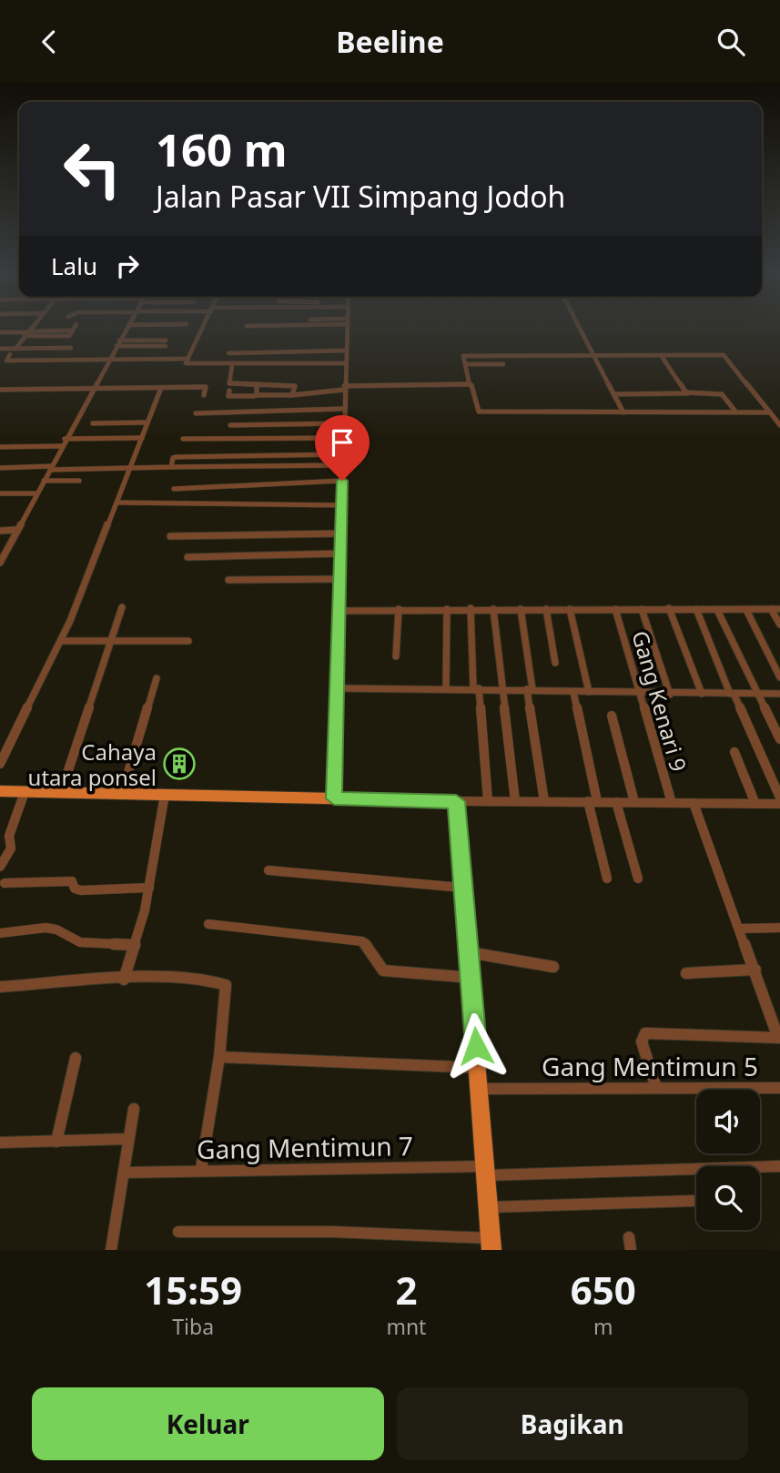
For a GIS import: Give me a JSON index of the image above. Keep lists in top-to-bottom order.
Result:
{
  "streets": {
    "street": ["Gang Kenari 9", "Gang Mentimun 5", "Gang Mentimun 7"]
  },
  "places": {
    "building": ["Cahaya utara ponsel"]
  },
  "page": {
    "header": "Beeline",
    "turn": ["160 m", "Jalan Pasar VII Simpang Jodoh"],
    "then": "Lalu",
    "eta": [
      "15:59",
      "Tiba",
      "2",
      "mnt",
      "650",
      "m"
    ],
    "buttons": ["Keluar", "Bagikan"]
  }
}
